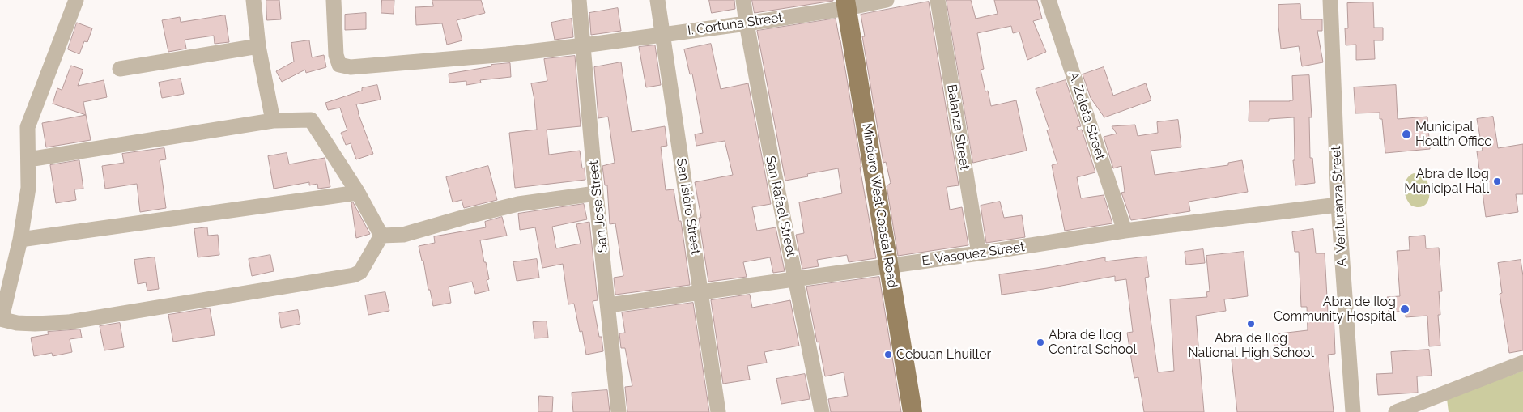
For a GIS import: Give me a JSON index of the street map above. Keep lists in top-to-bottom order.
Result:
{
  "streets": {
    "main road": ["Mindoro West Coastal Road"],
    "street": [
      "I. Cortuna Street",
      "A. Zoleta Street",
      "Balanza Street",
      "San Jose Street",
      "San Isidro Street",
      "San Rafael Street",
      "A. Venturanza Street",
      "E. Vasquez Street"
    ]
  },
  "crossings": [
    ["I. Cortuna Street", "Mindoro West Coastal Road"],
    ["I. Cortuna Street", "San Jose Street"],
    ["I. Cortuna Street", "San Isidro Street"],
    ["I. Cortuna Street", "San Rafael Street"],
    ["A. Zoleta Street", "E. Vasquez Street"],
    ["Balanza Street", "E. Vasquez Street"],
    ["Mindoro West Coastal Road", "E. Vasquez Street"],
    ["San Jose Street", "E. Vasquez Street"],
    ["San Isidro Street", "E. Vasquez Street"],
    ["San Rafael Street", "E. Vasquez Street"],
    ["A. Venturanza Street", "E. Vasquez Street"]
  ],
  "places": [
    "Municipal Health Office",
    "Abra de Ilog Municipal Hall",
    "Abra de Ilog Community Hospital",
    "Abra de Ilog National High School",
    "Abra de Ilog Central School",
    "Cebuan Lhuiller"
  ]
}
